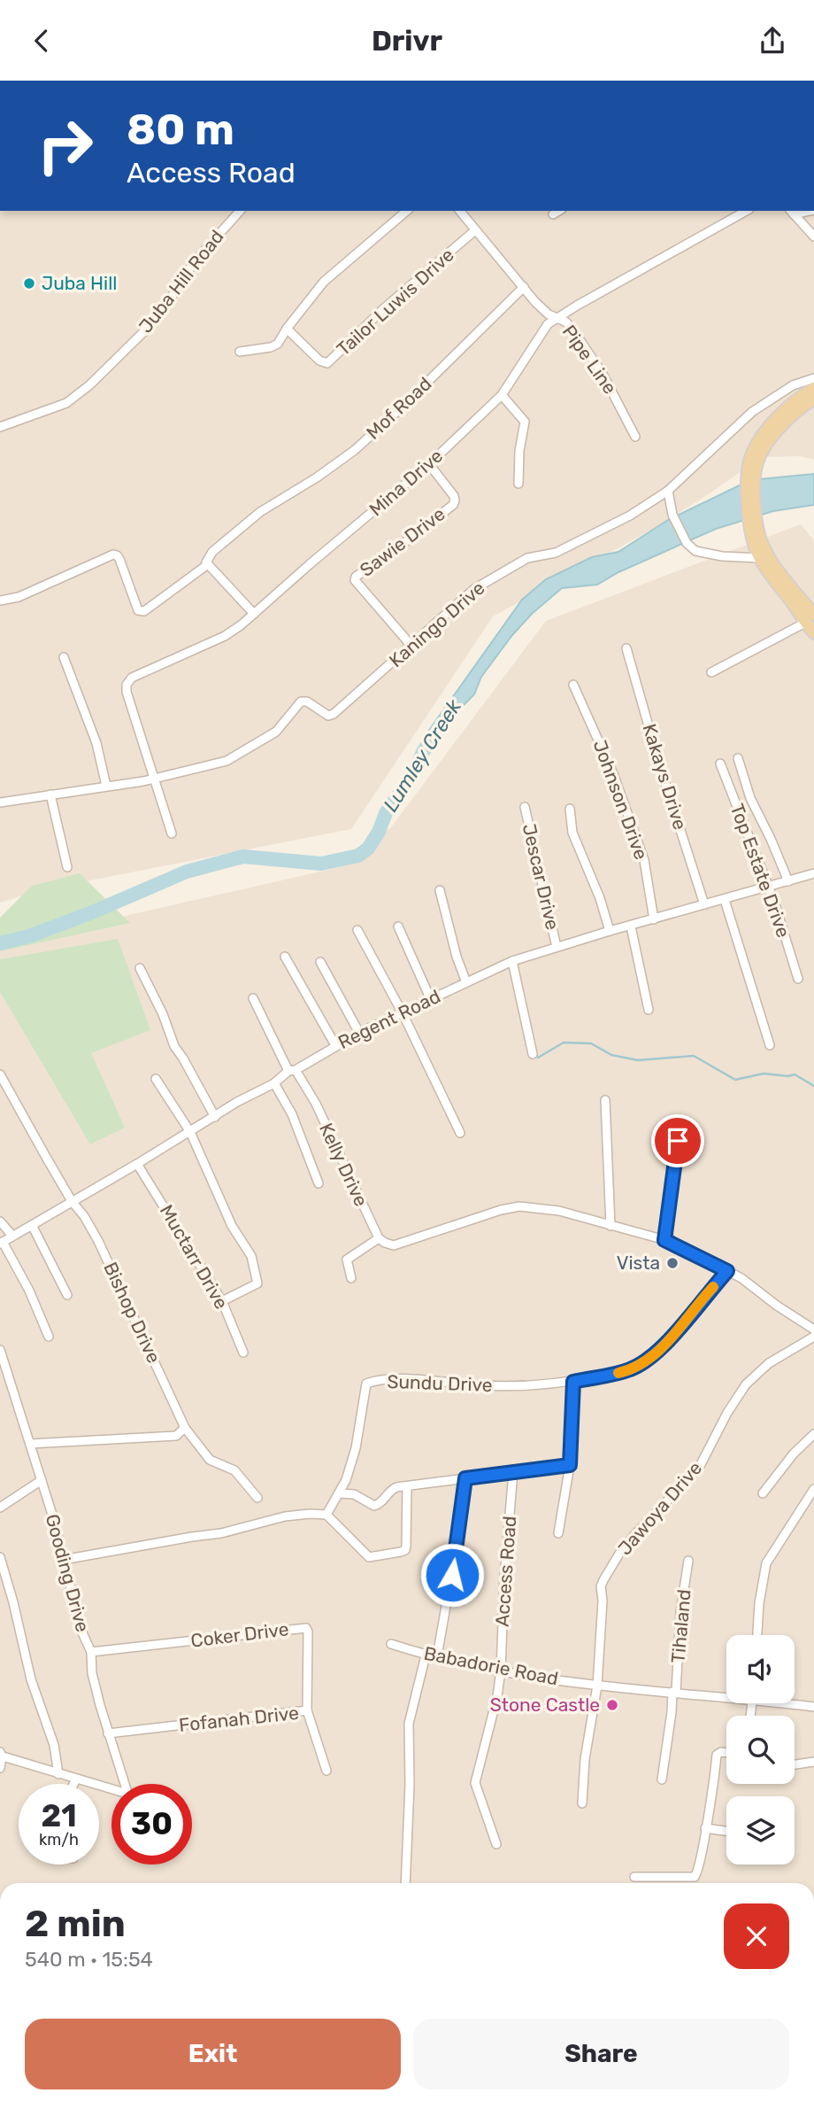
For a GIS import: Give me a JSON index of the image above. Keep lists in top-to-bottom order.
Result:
{
  "streets": {
    "street": [
      "Juba Hill Road",
      "Tailor Luwis Drive",
      "Pipe Line",
      "Mof Road",
      "Mina Drive",
      "Sawie Drive",
      "Kaningo Drive",
      "Kakays Drive",
      "Johnson Drive",
      "Top Estate Drive",
      "Jescar Drive",
      "Regent Road",
      "Kelly Drive",
      "Muctarr Drive",
      "Bishop Drive",
      "Sundu Drive",
      "Jawoya Drive",
      "Access Road",
      "Gooding Drive",
      "Tihaland",
      "Coker Drive",
      "Babadorie Road",
      "Fofanah Drive"
    ]
  },
  "crossings": [
    ["Tailor Luwis Drive", "Pipe Line"],
    ["Pipe Line", "Mof Road"],
    ["Pipe Line", "Mina Drive"],
    ["Mina Drive", "Sawie Drive"],
    ["Mina Drive", "Kaningo Drive"],
    ["Sawie Drive", "Kaningo Drive"],
    ["Kakays Drive", "Regent Road"],
    ["Johnson Drive", "Regent Road"],
    ["Top Estate Drive", "Regent Road"],
    ["Jescar Drive", "Regent Road"],
    ["Regent Road", "Kelly Drive"],
    ["Regent Road", "Muctarr Drive"],
    ["Regent Road", "Bishop Drive"],
    ["Jawoya Drive", "Babadorie Road"],
    ["Access Road", "Babadorie Road"],
    ["Gooding Drive", "Coker Drive"],
    ["Gooding Drive", "Fofanah Drive"],
    ["Tihaland", "Babadorie Road"],
    ["Coker Drive", "Fofanah Drive"]
  ],
  "water": ["Lumley Creek"],
  "places": ["Juba Hill", "Vista", "Stone Castle"],
  "page": {
    "header": "Drivr",
    "turn": ["80 m", "Access Road"],
    "speed": "21 km/h",
    "limit": "30",
    "heading": ["2 min", "540 m · 15:54"],
    "buttons": ["Exit", "Share"]
  }
}
